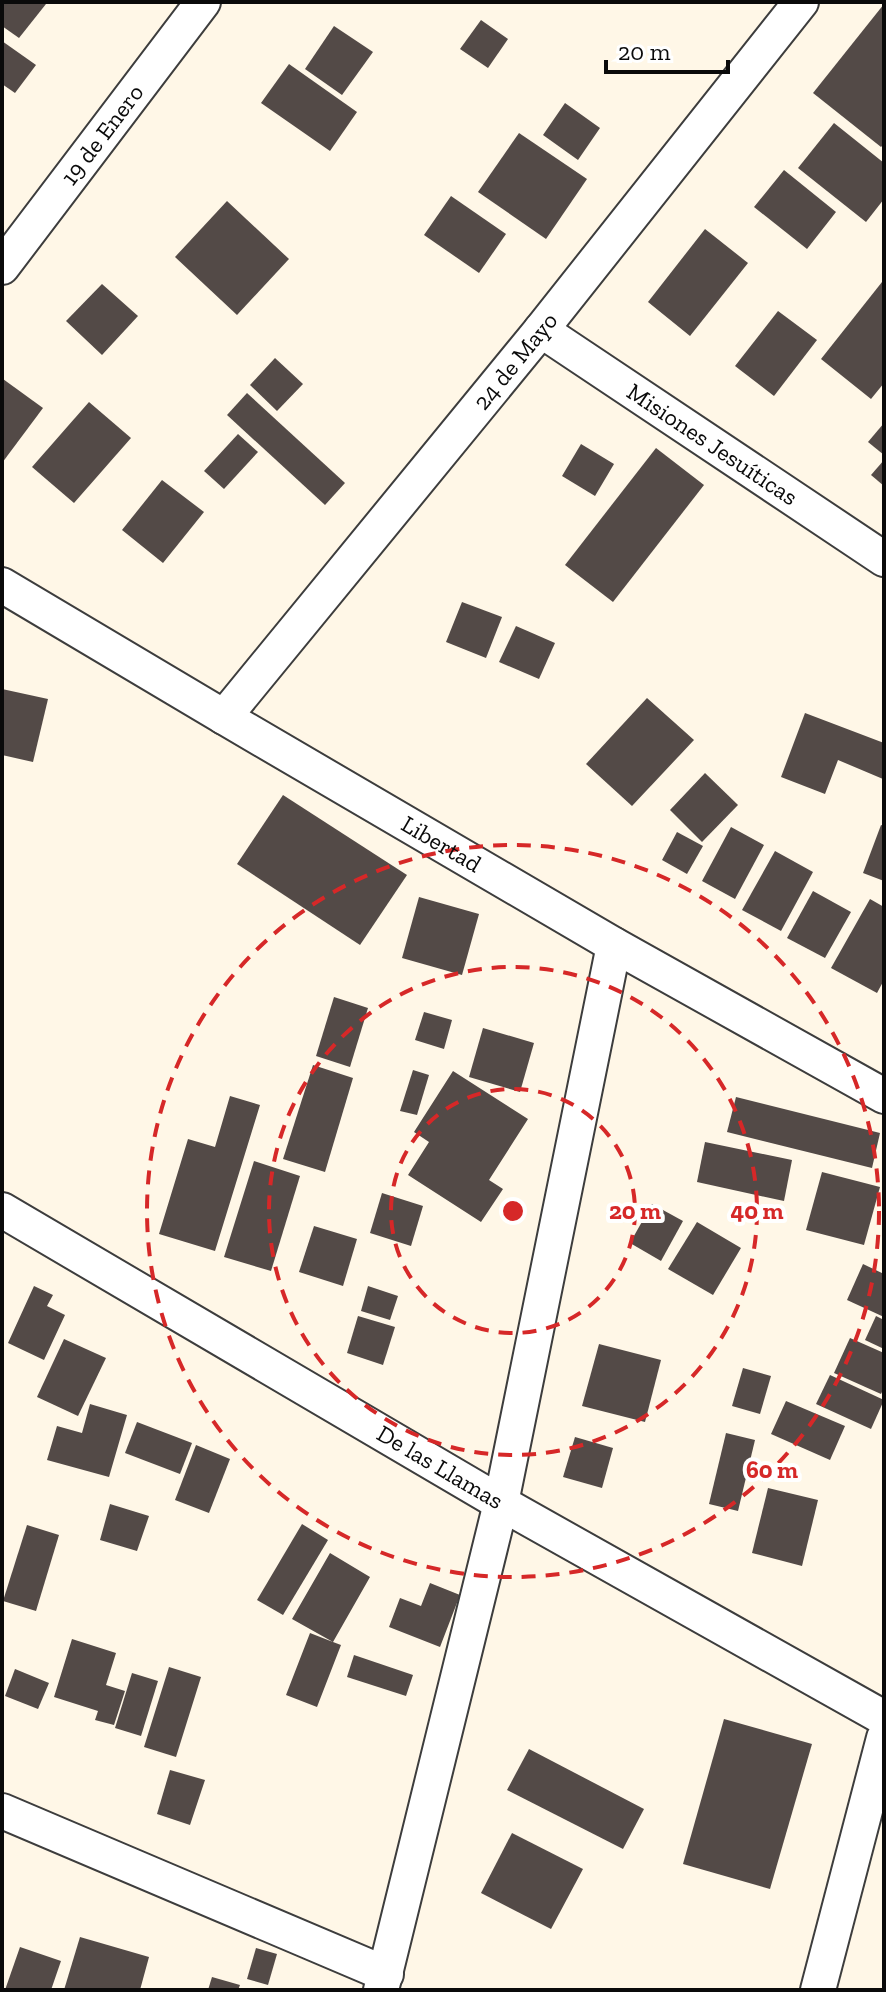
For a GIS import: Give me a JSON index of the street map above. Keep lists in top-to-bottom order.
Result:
{
  "streets": {
    "street": [
      "19 de Enero",
      "24 de Mayo",
      "Misiones Jesuíticas",
      "Libertad",
      "De las Llamas"
    ]
  },
  "crossings": [
    ["24 de Mayo", "Misiones Jesuíticas"],
    ["24 de Mayo", "Libertad"]
  ],
  "scale_bar": "20 m",
  "rings": ["20 m", "40 m", "60 m"]
}
